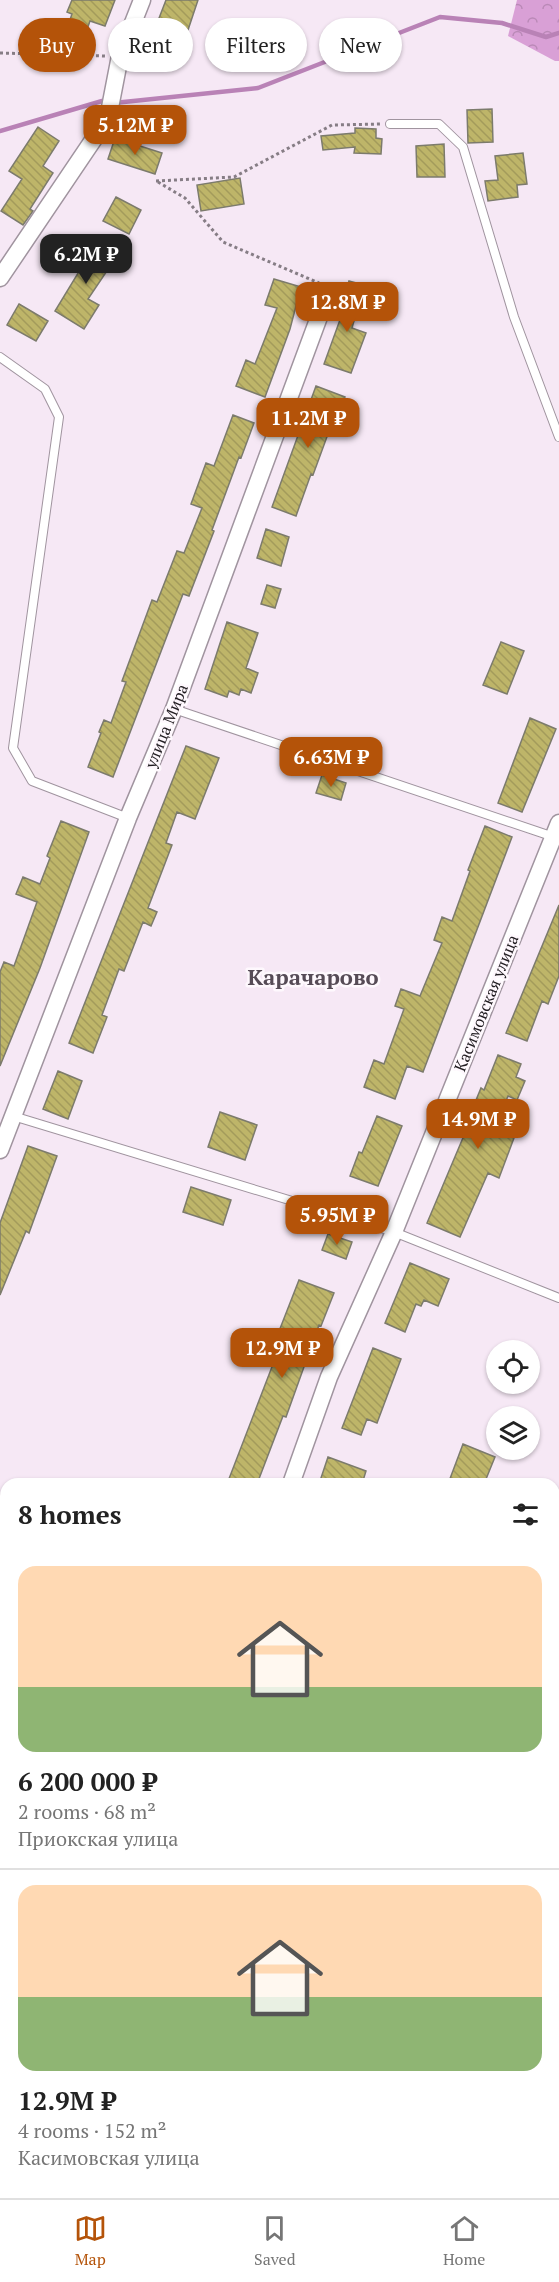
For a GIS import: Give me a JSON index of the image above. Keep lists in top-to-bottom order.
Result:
{
  "streets": {
    "street": ["улица Мира", "Касимовская улица"]
  },
  "districts": ["Карачарово"],
  "page": {
    "chip": [
      "Buy",
      "Rent",
      "Filters",
      "New"
    ],
    "price": [
      "5.12M ₽",
      "6.2M ₽",
      "12.8M ₽",
      "11.2M ₽",
      "6.63M ₽",
      "14.9M ₽",
      "5.95M ₽",
      "12.9M ₽"
    ],
    "heading": "8 homes",
    "list": [
      {
        "name": "6 200 000 ₽",
        "note": "2 rooms · 68 m² · Приокская улица"
      },
      {
        "name": "12.9M ₽",
        "note": "4 rooms · 152 m² · Касимовская улица"
      }
    ],
    "tabs": ["Map", "Saved", "Home"]
  }
}
